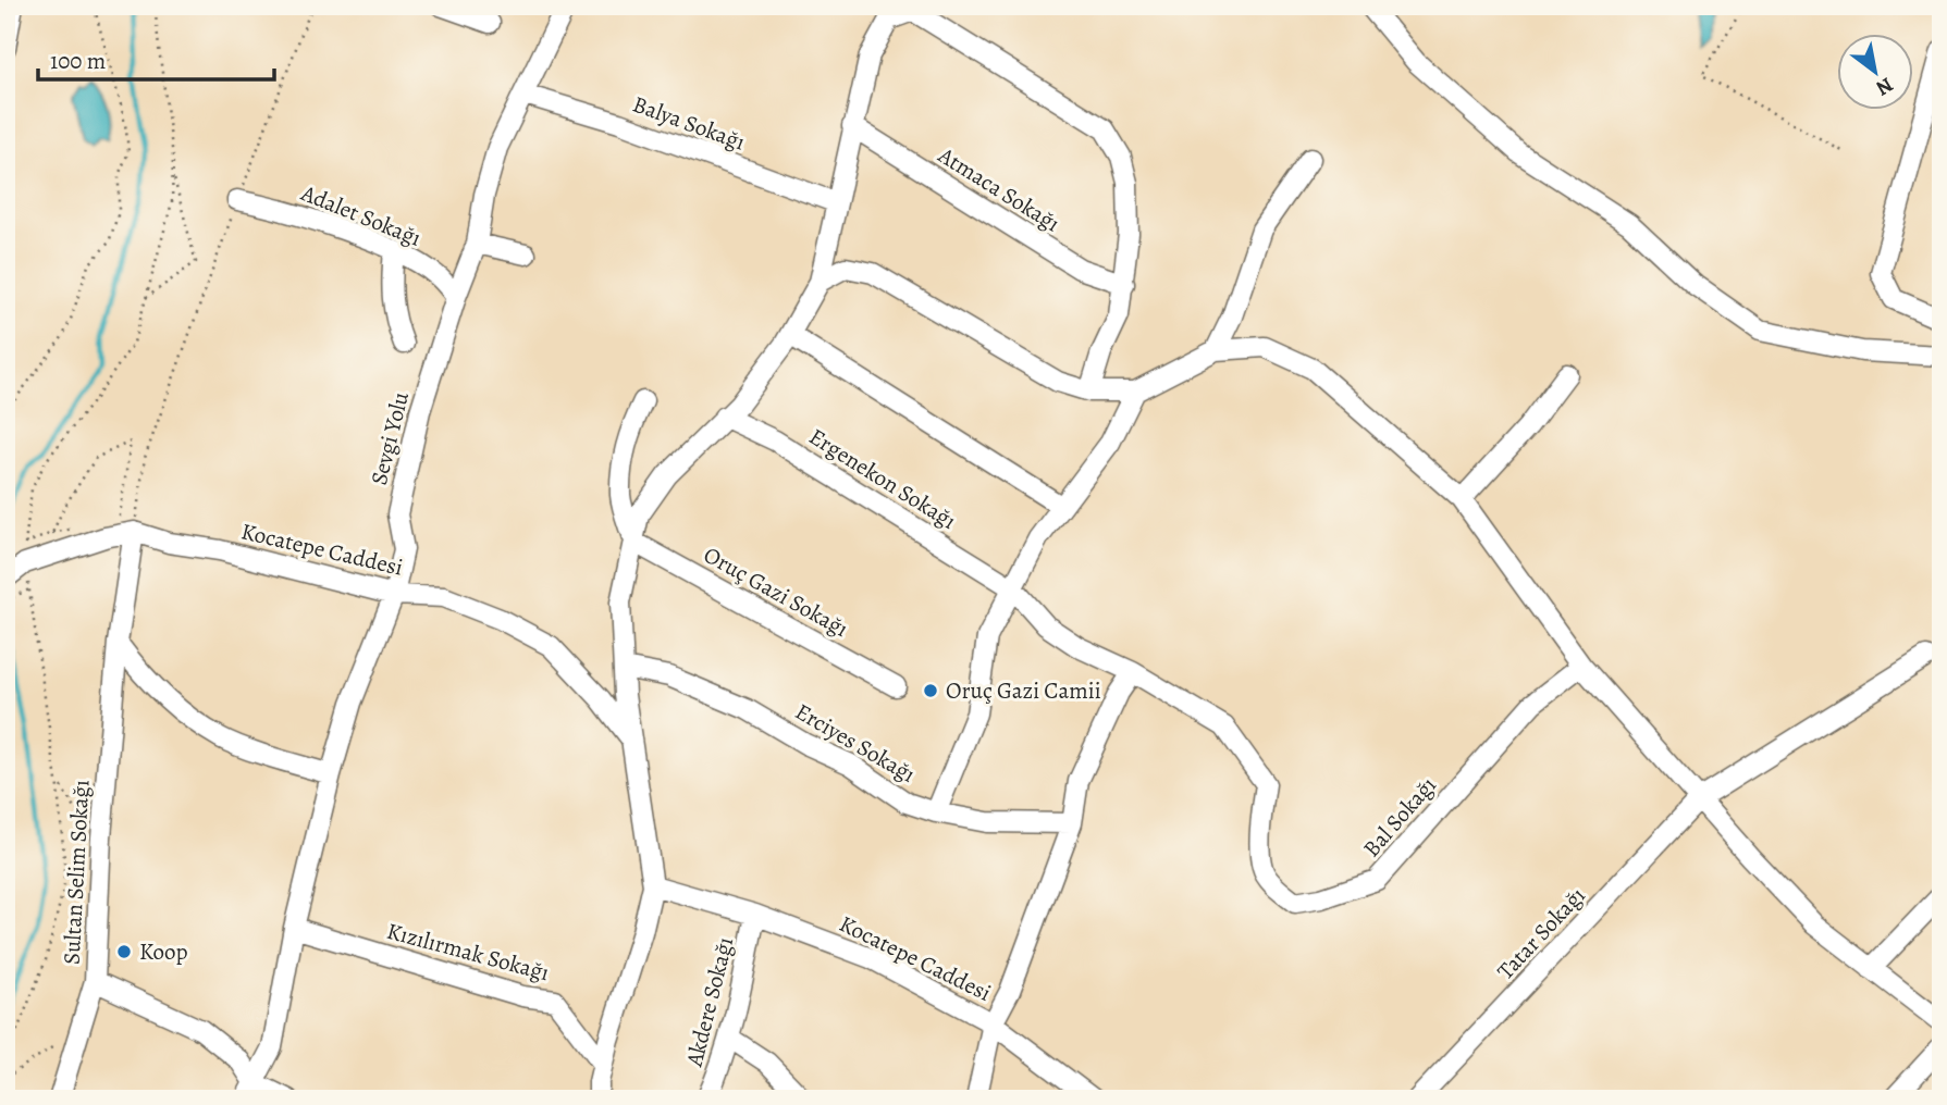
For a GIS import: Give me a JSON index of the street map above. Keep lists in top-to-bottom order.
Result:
{
  "streets": {
    "street": [
      "Balya Sokağı",
      "Atmaca Sokağı",
      "Adalet Sokağı",
      "Sevgi Yolu",
      "Ergenekon Sokağı",
      "Kocatepe Caddesi",
      "Oruç Gazi Sokağı",
      "Erciyes Sokağı",
      "Bal Sokağı",
      "Sultan Selim Sokağı",
      "Tatar Sokağı",
      "Kızılırmak Sokağı",
      "Akdere Sokağı"
    ]
  },
  "crossings": [
    ["Balya Sokağı", "Sevgi Yolu"],
    ["Adalet Sokağı", "Sevgi Yolu"],
    ["Sevgi Yolu", "Kocatepe Caddesi"],
    ["Sevgi Yolu", "Kızılırmak Sokağı"],
    ["Ergenekon Sokağı", "Bal Sokağı"],
    ["Kocatepe Caddesi", "Sultan Selim Sokağı"],
    ["Kocatepe Caddesi", "Akdere Sokağı"]
  ],
  "places": ["Oruç Gazi Camii", "Koop"],
  "scale_bar": "100 m",
  "north": "bottom right"
}
